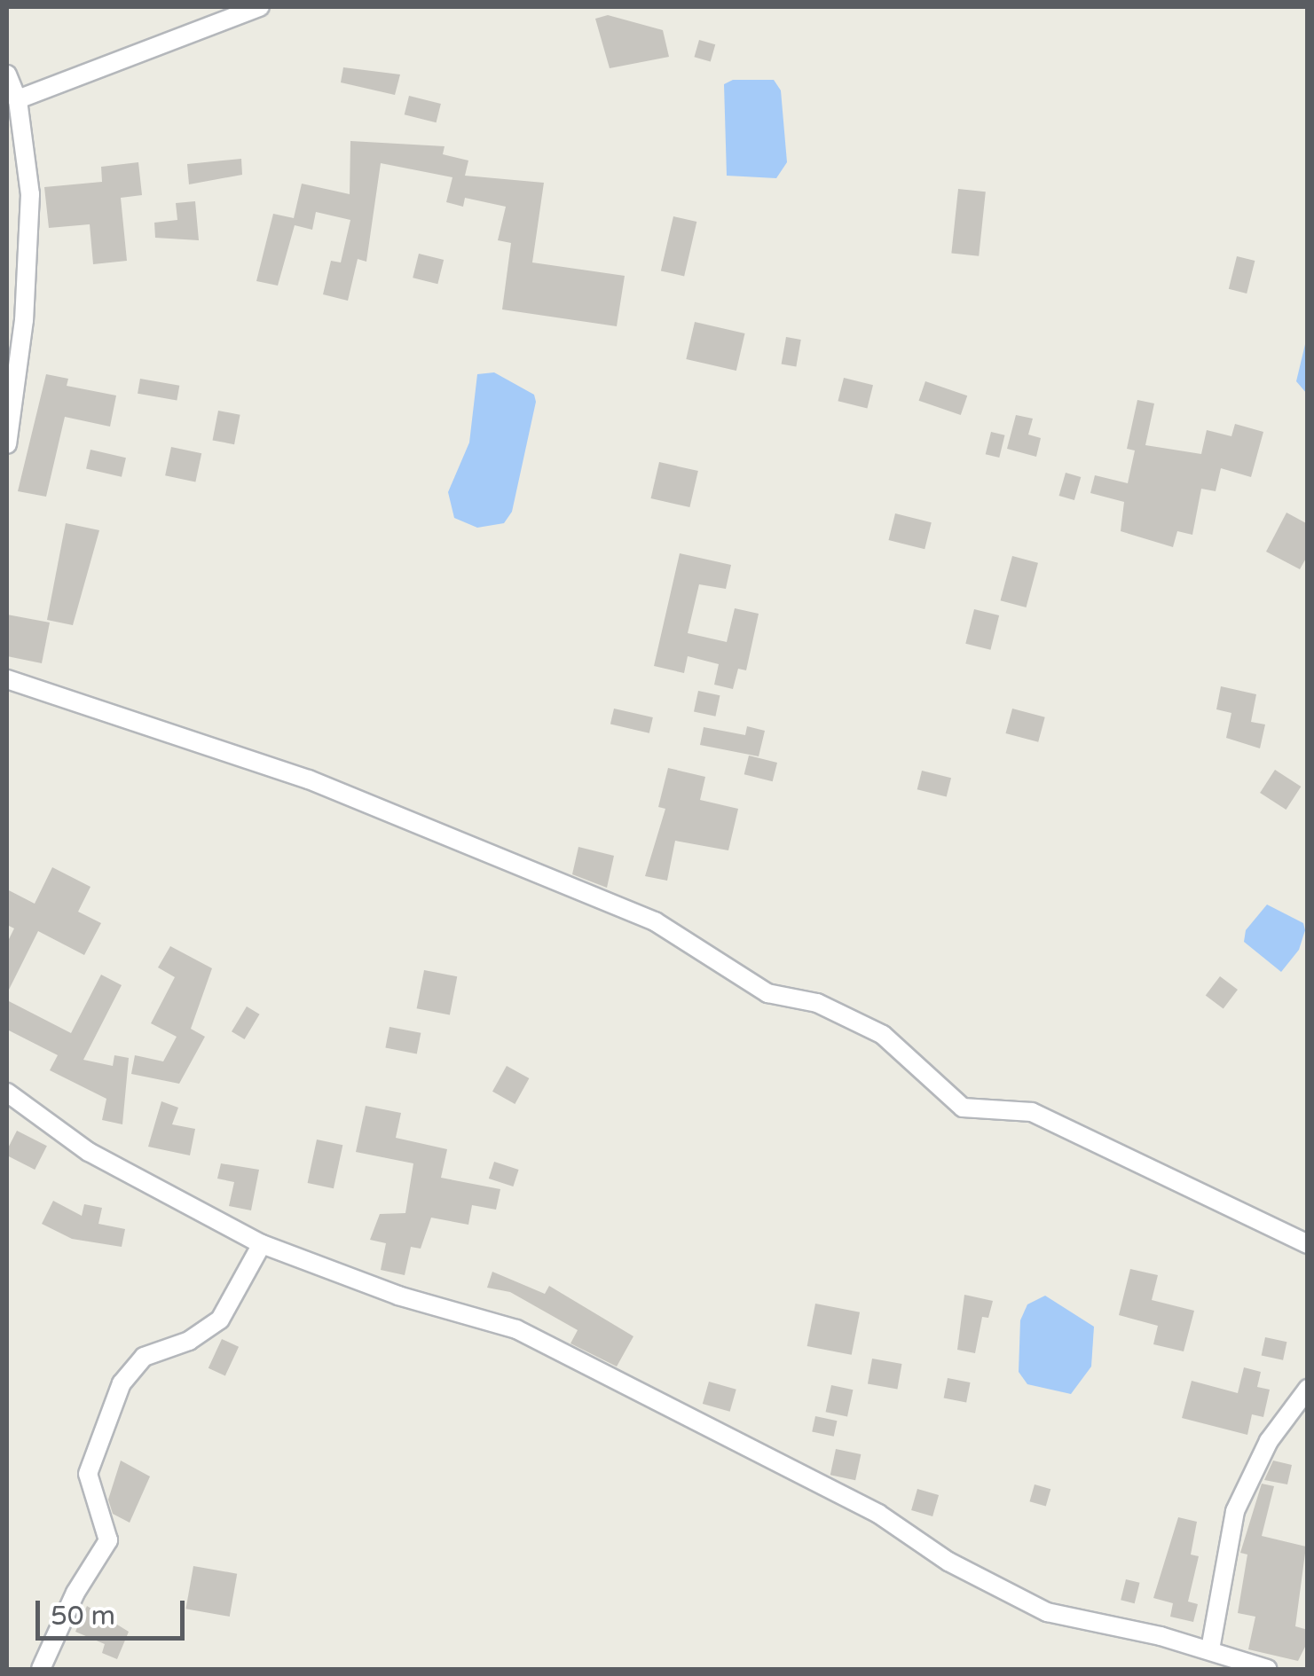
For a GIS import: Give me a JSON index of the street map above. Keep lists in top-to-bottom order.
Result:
{
  "scale_bar": "50 m"
}
